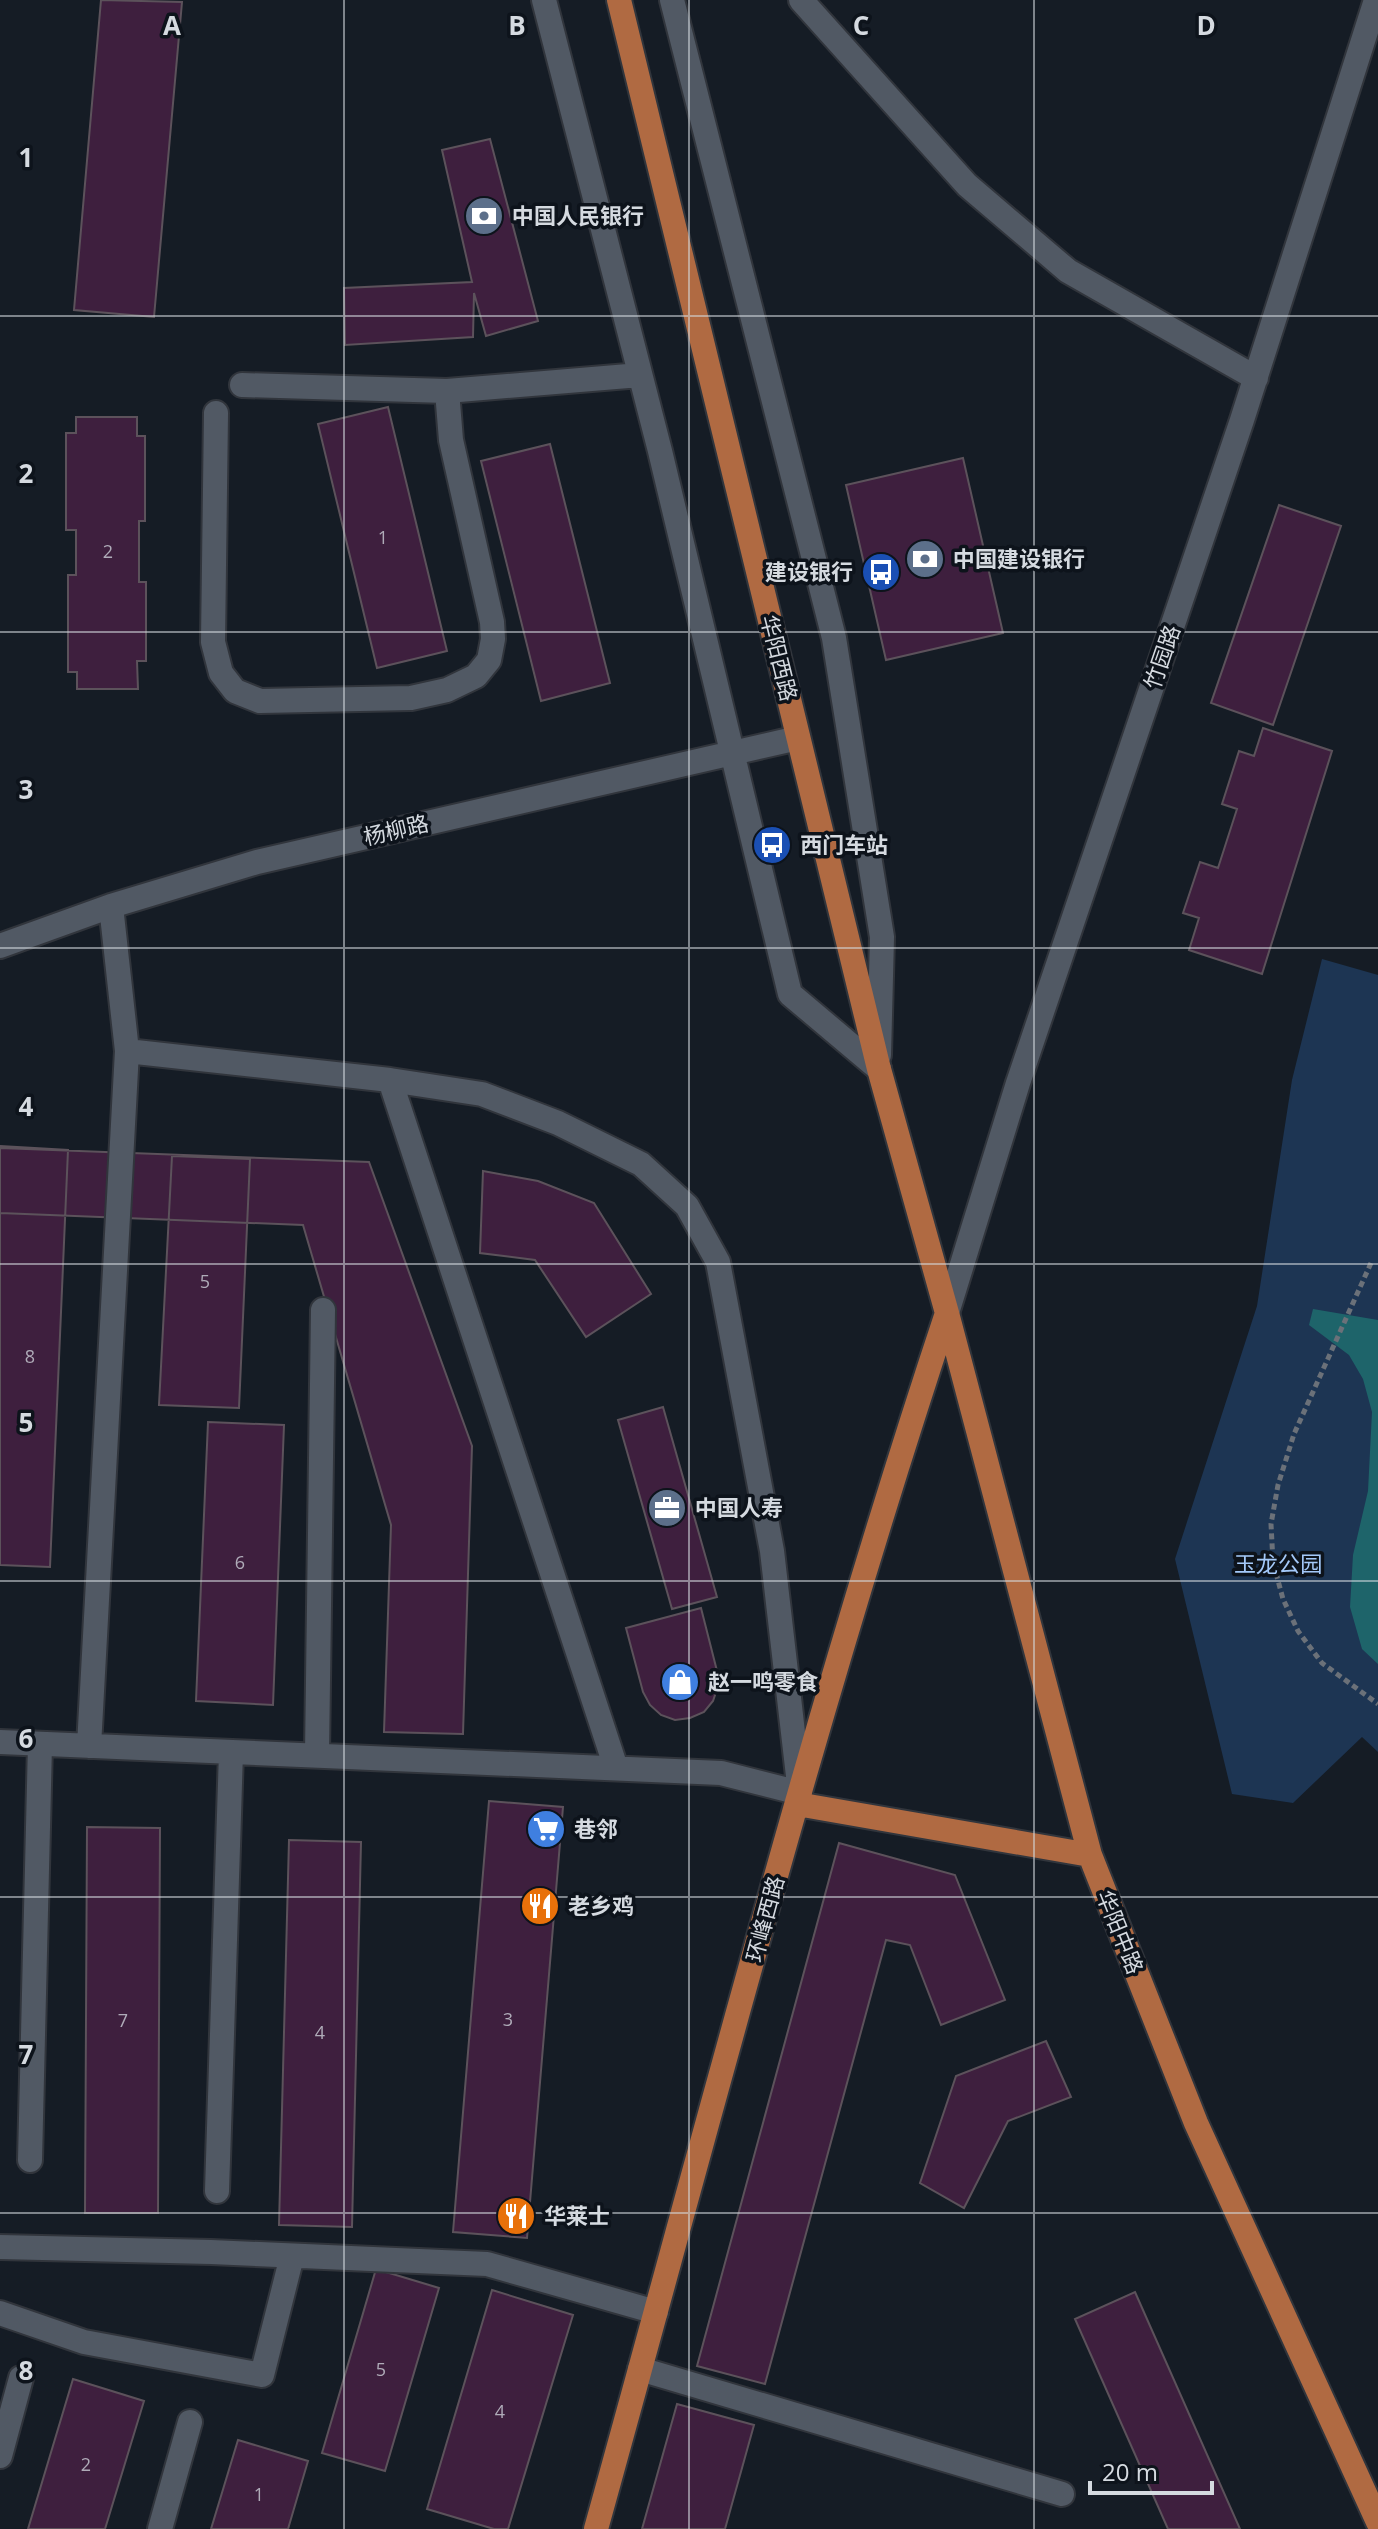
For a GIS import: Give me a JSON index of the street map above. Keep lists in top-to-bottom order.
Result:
{
  "streets": {
    "main road": ["华阳西路", "环峰西路", "华阳中路"],
    "street": ["竹园路", "杨柳路"]
  },
  "crossings": [
    ["竹园路", "华阳西路"],
    ["竹园路", "环峰西路"],
    ["竹园路", "华阳中路"],
    ["华阳西路", "杨柳路"],
    ["华阳西路", "环峰西路"],
    ["华阳西路", "华阳中路"],
    ["环峰西路", "华阳中路"]
  ],
  "parks": ["玉龙公园"],
  "places": {
    "bank": ["中国人民银行", "中国建设银行"],
    "bus stop": ["建设银行", "西门车站"],
    "office": ["中国人寿"],
    "shop": ["赵一鸣零食"],
    "supermarket": ["巷邻"],
    "restaurant": ["老乡鸡", "华莱士"]
  },
  "house_numbers": [
    "1",
    "2",
    "5",
    "8",
    "6",
    "3",
    "7",
    "4",
    "5",
    "4",
    "2",
    "1"
  ],
  "scale_bar": "20 m",
  "grid": {
    "columns": [
      "A",
      "B",
      "C",
      "D"
    ],
    "rows": [
      "1",
      "2",
      "3",
      "4",
      "5",
      "6",
      "7",
      "8"
    ]
  }
}
